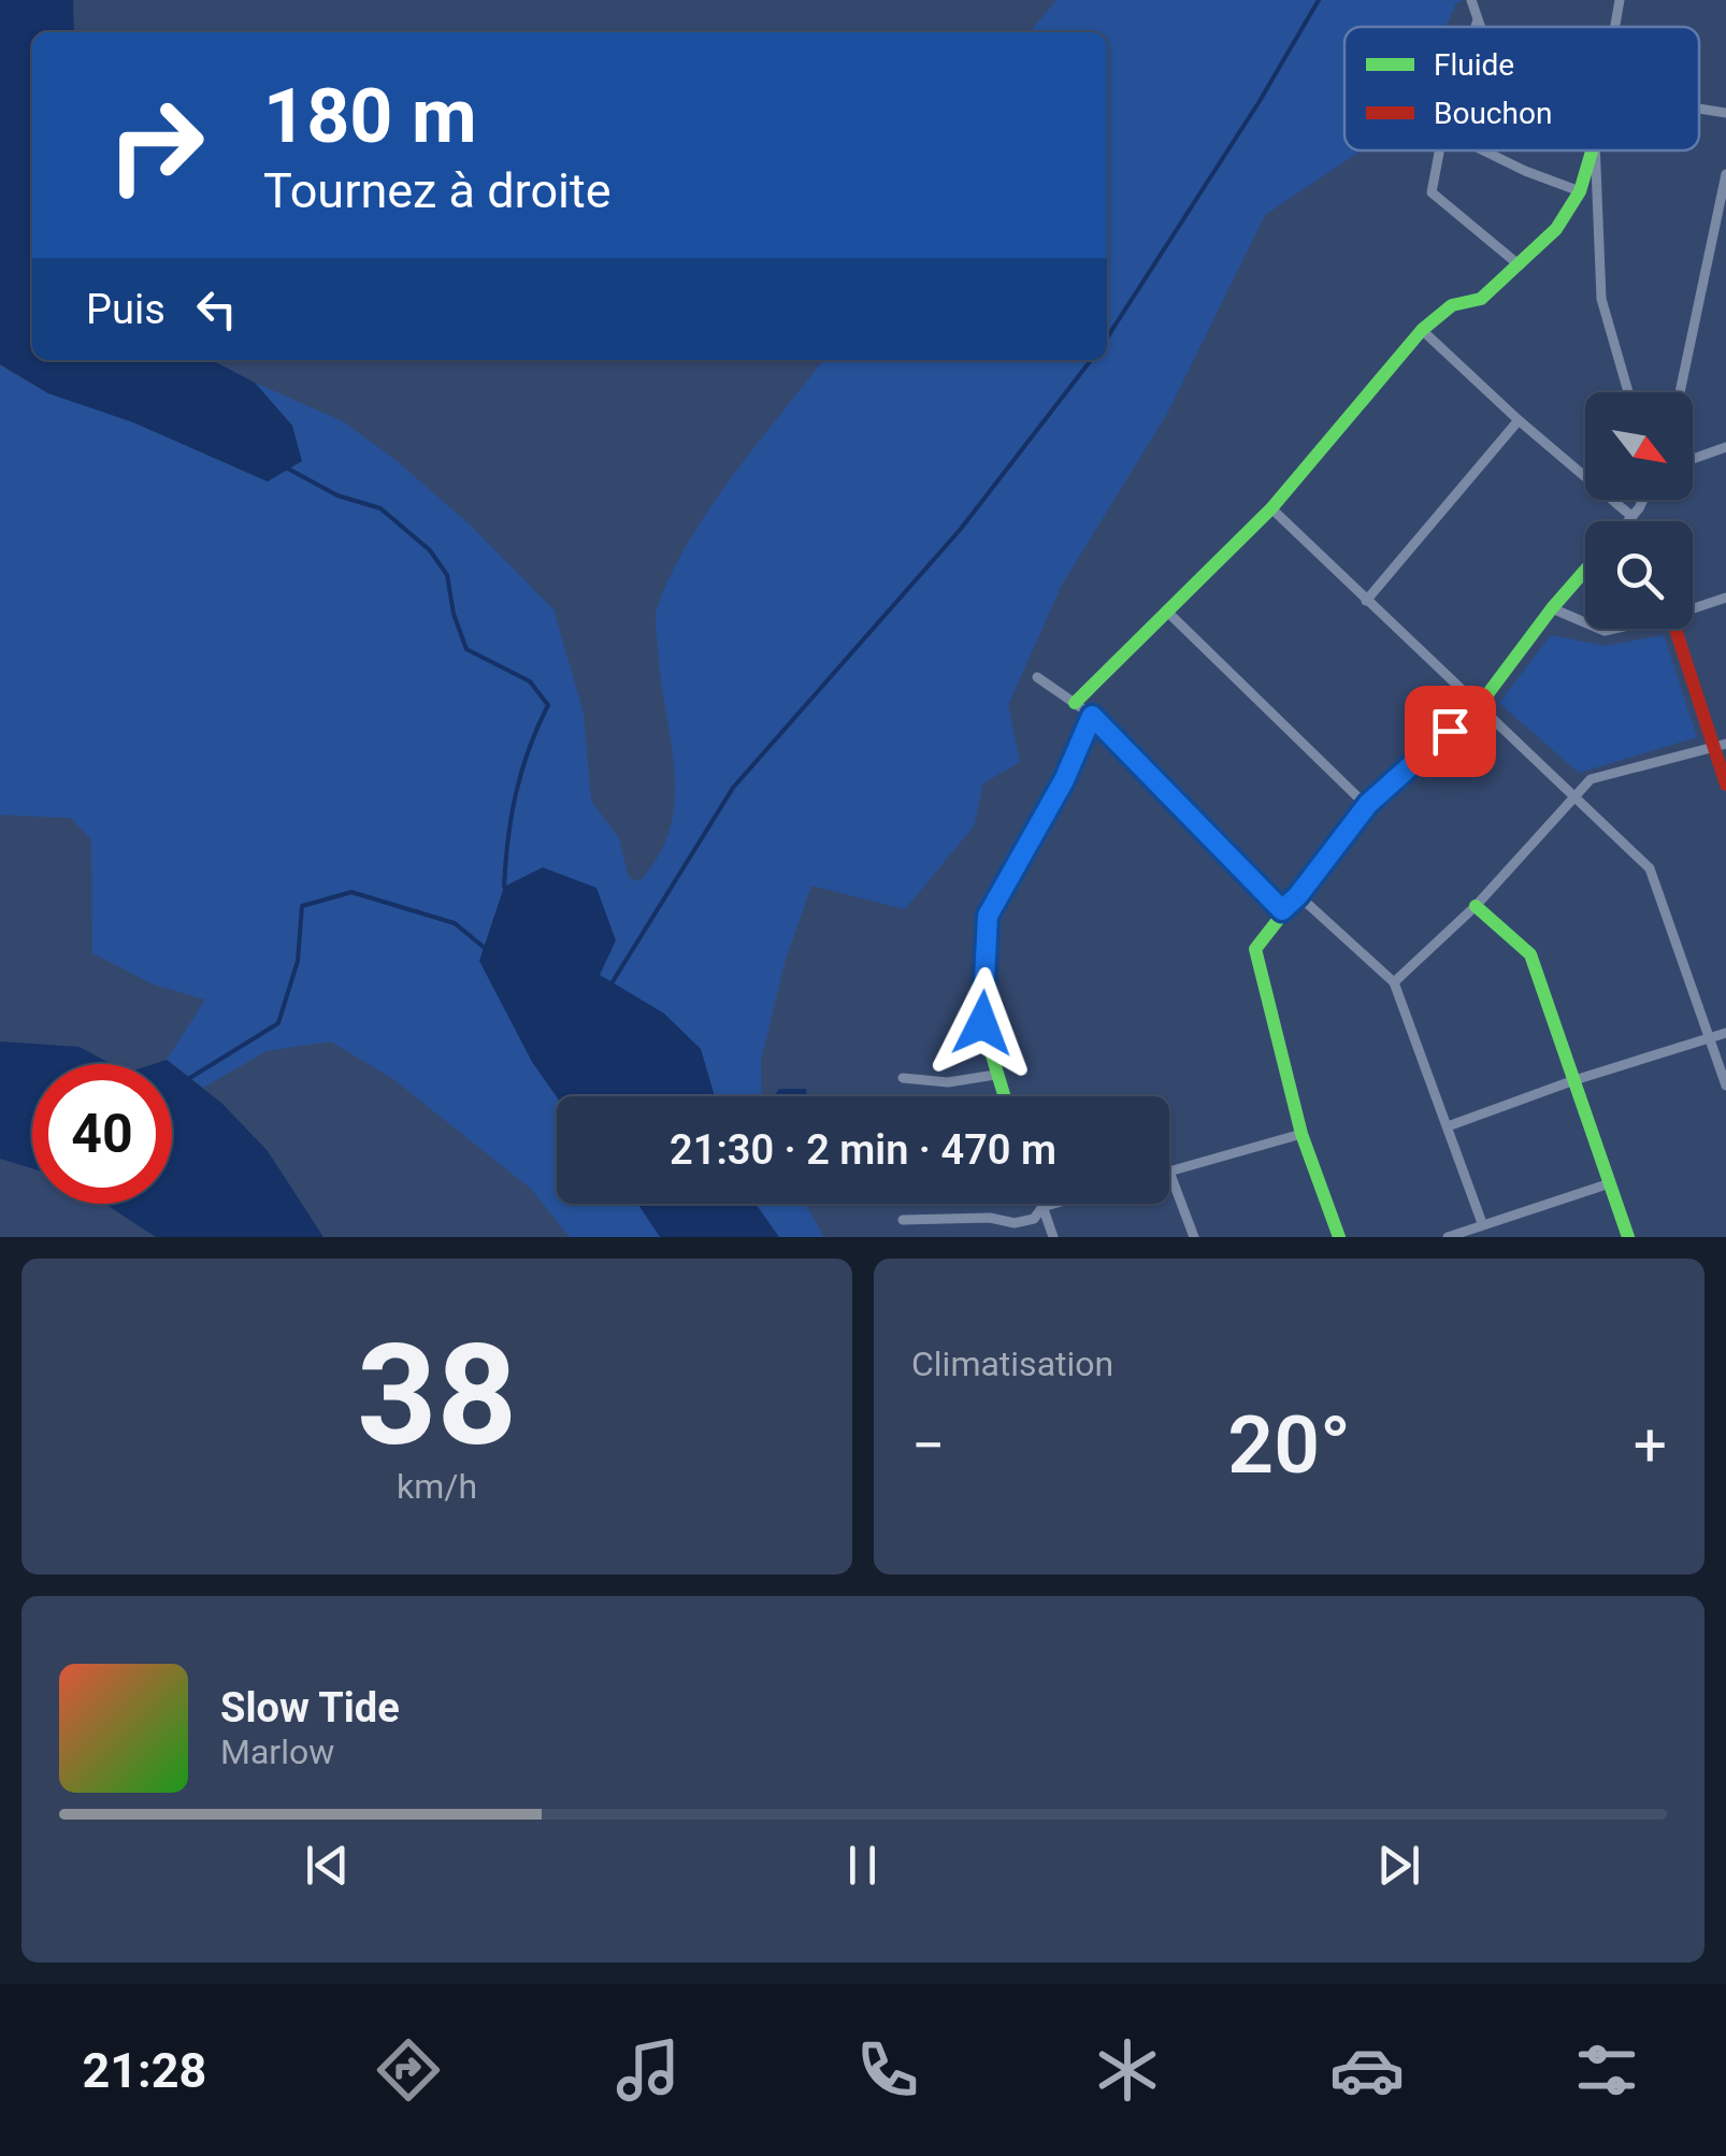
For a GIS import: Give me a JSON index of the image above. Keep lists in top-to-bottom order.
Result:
{
  "legend": ["Fluide", "Bouchon"],
  "north": "bottom right",
  "page": {
    "turn": ["180 m", "Tournez à droite"],
    "then": "Puis",
    "limit": "40",
    "trip": "21:30 · 2 min · 470 m",
    "tile": [
      ["38", "km/h"],
      "Climatisation"
    ],
    "heat": ["−", "20°", "+"],
    "song": ["Slow Tide", "Marlow"],
    "tabs": "21:28"
  }
}
